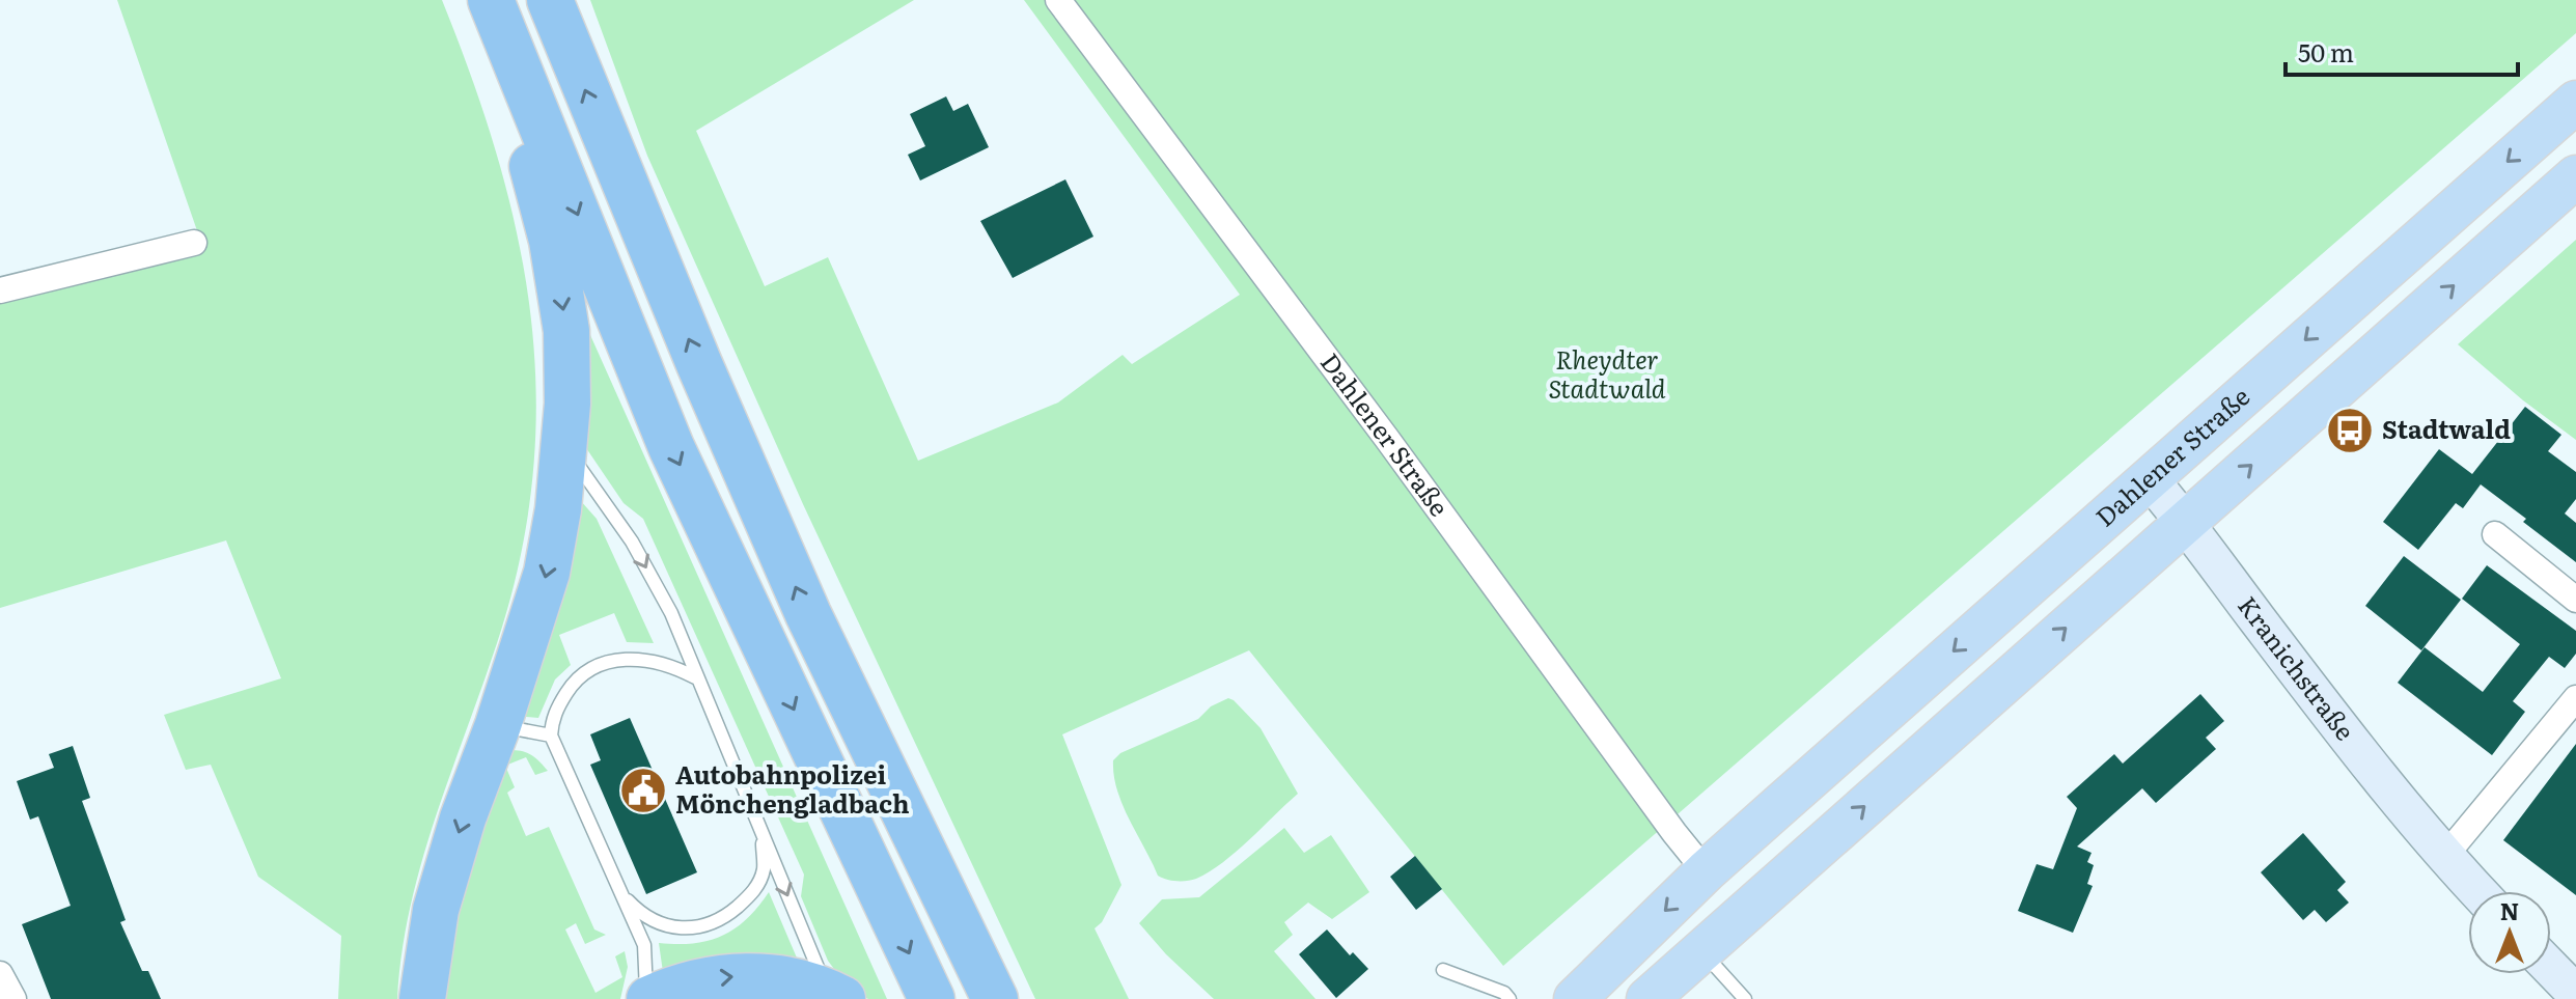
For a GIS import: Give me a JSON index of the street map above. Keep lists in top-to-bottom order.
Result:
{
  "streets": {
    "main road": ["Dahlener Straße"],
    "street": ["Kranichstraße"]
  },
  "crossings": [
    ["Dahlener Straße", "Kranichstraße"]
  ],
  "one_way": ["Dahlener Straße"],
  "parks": ["Rheydter Stadtwald"],
  "places": {
    "bus stop": ["Stadtwald"],
    "public building": ["Autobahnpolizei Mönchengladbach"]
  },
  "scale_bar": "50 m",
  "north": "top"
}
